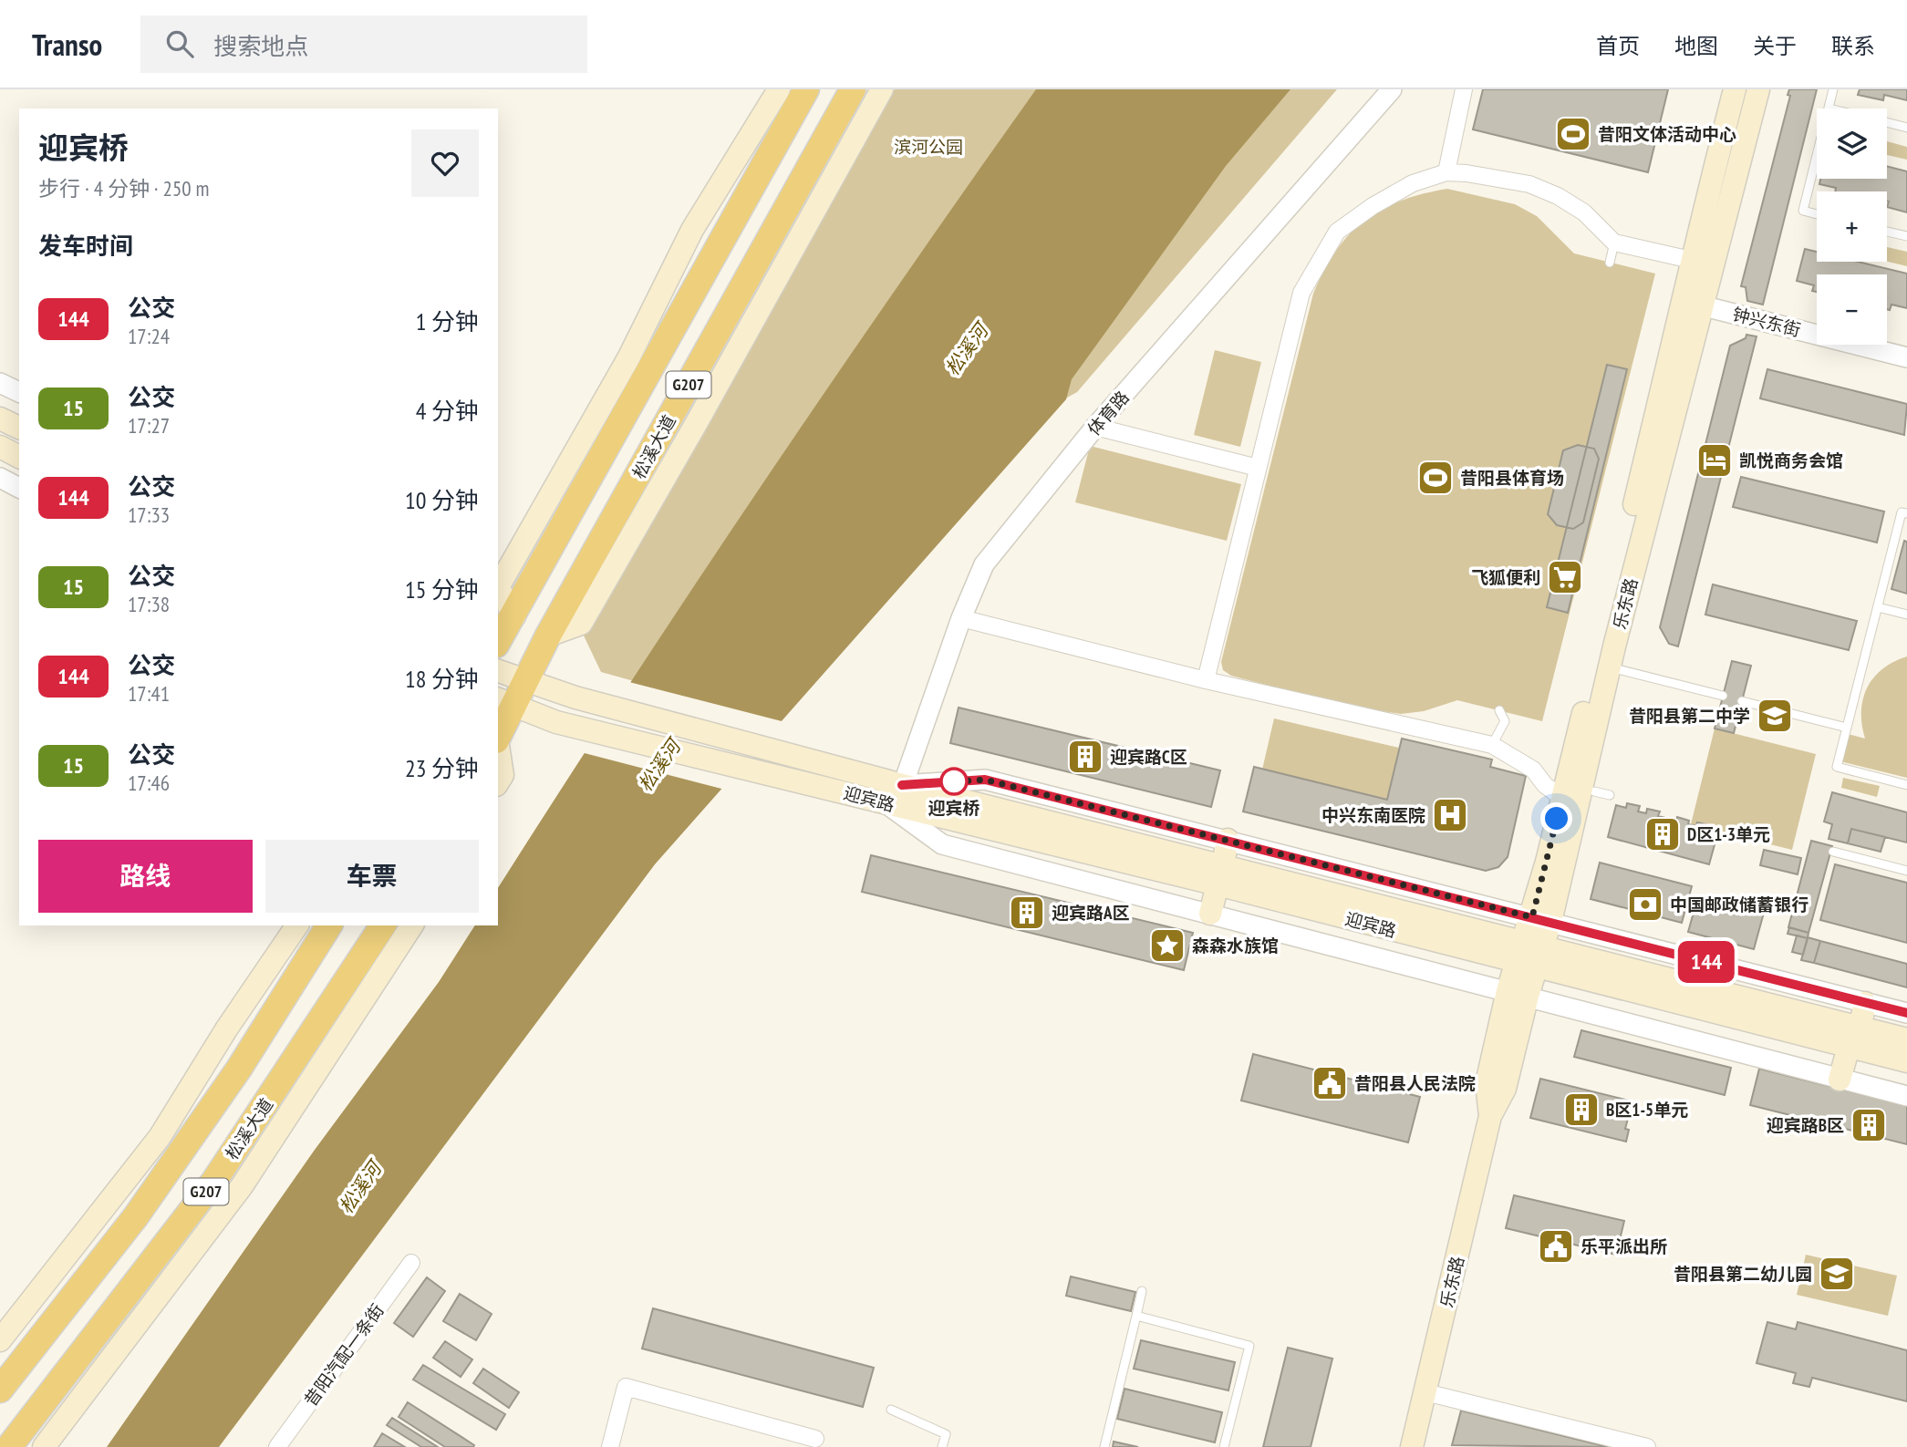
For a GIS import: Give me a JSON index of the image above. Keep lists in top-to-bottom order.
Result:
{
  "streets": {
    "highway": ["G207", "松溪大道"],
    "main road": ["乐东路", "迎宾路"],
    "street": ["钟兴东街", "体育路", "昔阳汽配一条街"]
  },
  "crossings": [
    ["钟兴东街", "乐东路"],
    ["体育路", "迎宾路"],
    ["松溪大道", "迎宾路"],
    ["乐东路", "迎宾路"]
  ],
  "water": ["松溪河"],
  "parks": ["滨河公园"],
  "places": {
    "sports": ["昔阳文体活动中心", "昔阳县体育场"],
    "hotel": ["凯悦商务会馆"],
    "supermarket": ["飞狐便利"],
    "school or university": ["昔阳县第二中学", "昔阳县第二幼儿园"],
    "building": [
      "迎宾路C区",
      "D区1-3单元",
      "迎宾路A区",
      "B区1-5单元",
      "迎宾路B区"
    ],
    "other": ["迎宾桥"],
    "hospital": ["中兴东南医院"],
    "bank": ["中国邮政储蓄银行"],
    "place": ["森森水族馆"],
    "public building": ["昔阳县人民法院", "乐平派出所"]
  },
  "lines": ["bus line 144"],
  "page": {
    "header": "Transo",
    "search": "搜索地点",
    "nav": [
      "首页",
      "地图",
      "关于",
      "联系"
    ],
    "on_map": "144",
    "map_buttons": ["+", "−"],
    "heading": [
      ["迎宾桥", "步行 · 4 分钟 · 250 m"],
      "发车时间"
    ],
    "list": [
      {
        "mark": "144",
        "name": "公交",
        "note": "17:24",
        "value": "1 分钟"
      },
      {
        "mark": "15",
        "name": "公交",
        "note": "17:27",
        "value": "4 分钟"
      },
      {
        "mark": "144",
        "name": "公交",
        "note": "17:33",
        "value": "10 分钟"
      },
      {
        "mark": "15",
        "name": "公交",
        "note": "17:38",
        "value": "15 分钟"
      },
      {
        "mark": "144",
        "name": "公交",
        "note": "17:41",
        "value": "18 分钟"
      },
      {
        "mark": "15",
        "name": "公交",
        "note": "17:46",
        "value": "23 分钟"
      }
    ],
    "buttons": ["路线", "车票"]
  }
}
